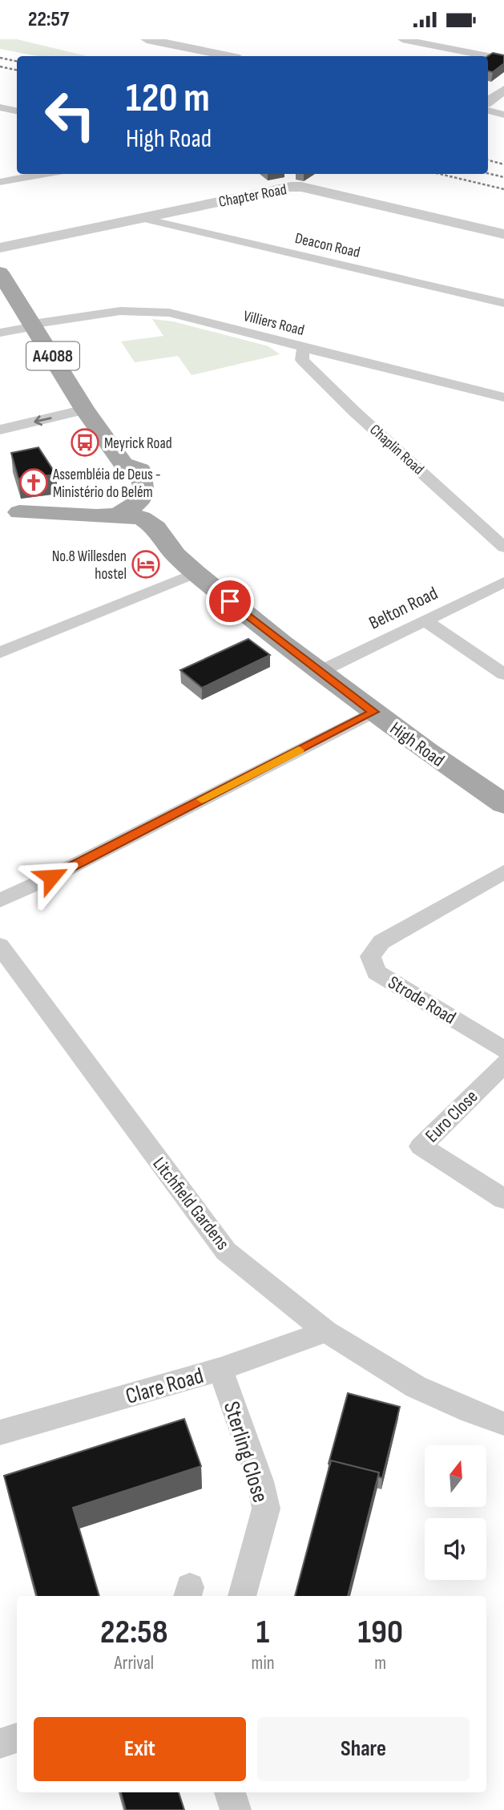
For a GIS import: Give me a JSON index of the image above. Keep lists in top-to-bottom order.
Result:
{
  "streets": {
    "main road": ["A4088", "High Road"],
    "street": [
      "Chapter Road",
      "Deacon Road",
      "Villiers Road",
      "Chaplin Road",
      "Belton Road",
      "Strode Road",
      "Euro Close",
      "Litchfield Gardens",
      "Clare Road",
      "Sterling Close"
    ]
  },
  "crossings": [
    ["Chapter Road", "Deacon Road"],
    ["Villiers Road", "A4088"],
    ["Villiers Road", "Chaplin Road"],
    ["A4088", "High Road"],
    ["Belton Road", "High Road"],
    ["Litchfield Gardens", "Clare Road"],
    ["Clare Road", "Sterling Close"]
  ],
  "places": {
    "bus stop": ["Meyrick Road"],
    "church": ["Assembléia de Deus - Ministério do Belém"],
    "hotel": ["No.8 Willesden hostel"]
  },
  "north": "top",
  "page": {
    "status": "22:57",
    "turn": ["120 m", "High Road"],
    "eta": [
      "22:58",
      "Arrival",
      "1",
      "min",
      "190",
      "m"
    ],
    "buttons": ["Exit", "Share"]
  }
}
